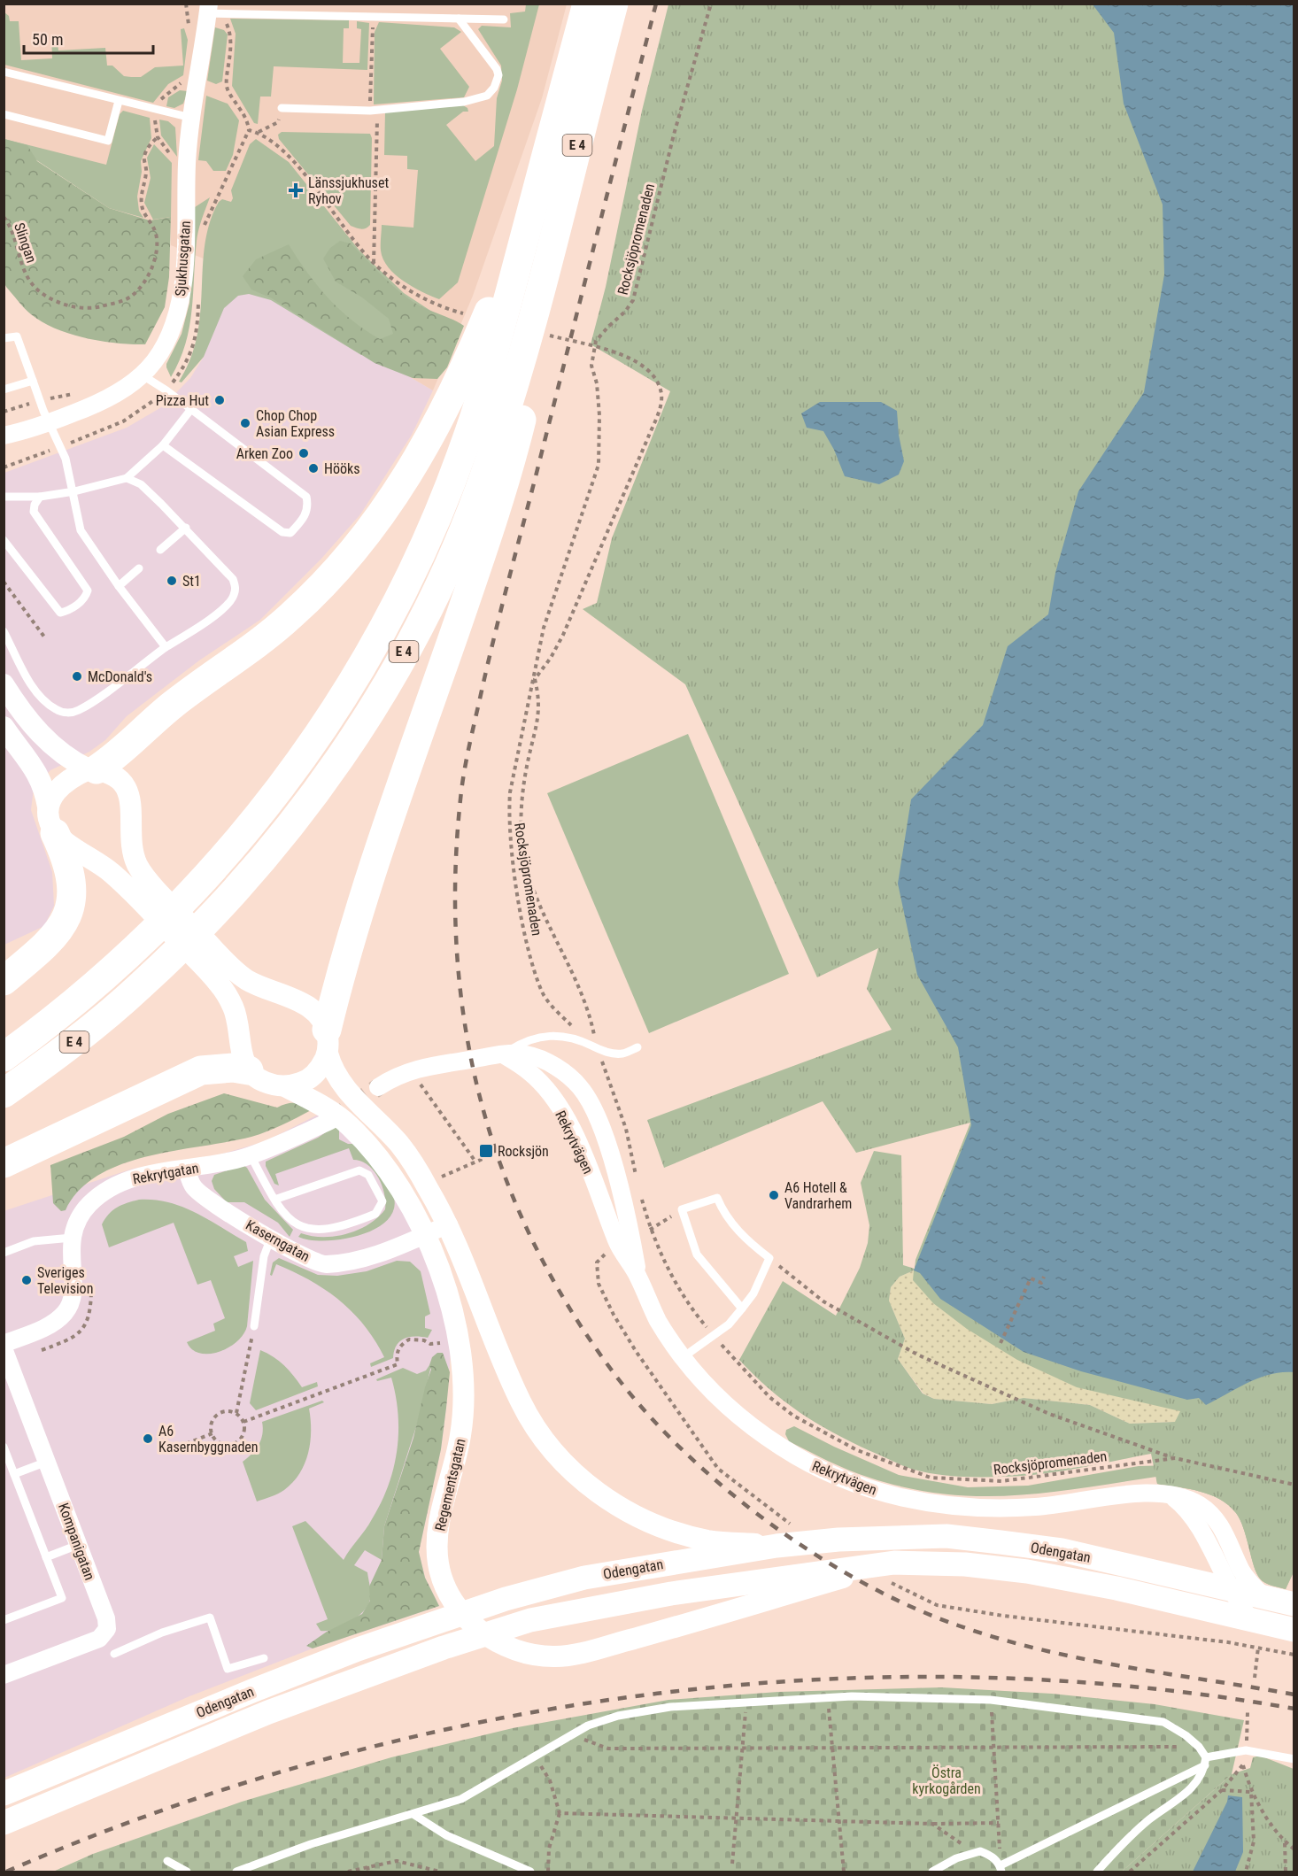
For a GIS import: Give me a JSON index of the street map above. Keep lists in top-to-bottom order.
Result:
{
  "streets": {
    "highway": ["E 4"],
    "main road": ["Odengatan"],
    "street": [
      "Sjukhusgatan",
      "Rekrytvägen",
      "Rekrytgatan",
      "Kaserngatan",
      "Regementsgatan",
      "Kompanigatan"
    ],
    "path": ["Rocksjöpromenaden", "Slingan"]
  },
  "crossings": [
    ["Rekrytvägen", "Odengatan"],
    ["Rekrytgatan", "Kaserngatan"],
    ["Kaserngatan", "Regementsgatan"],
    ["Regementsgatan", "Odengatan"]
  ],
  "parks": ["Östra kyrkogården"],
  "places": {
    "health": ["Länssjukhuset Ryhov"],
    "other": [
      "Pizza Hut",
      "Chop Chop Asian Express",
      "Arken Zoo",
      "Hööks",
      "St1",
      "McDonald's",
      "A6 Hotell & Vandrarhem",
      "Sveriges Television",
      "A6 Kasernbyggnaden"
    ],
    "transit": ["Rocksjön"]
  },
  "scale_bar": "50 m"
}
